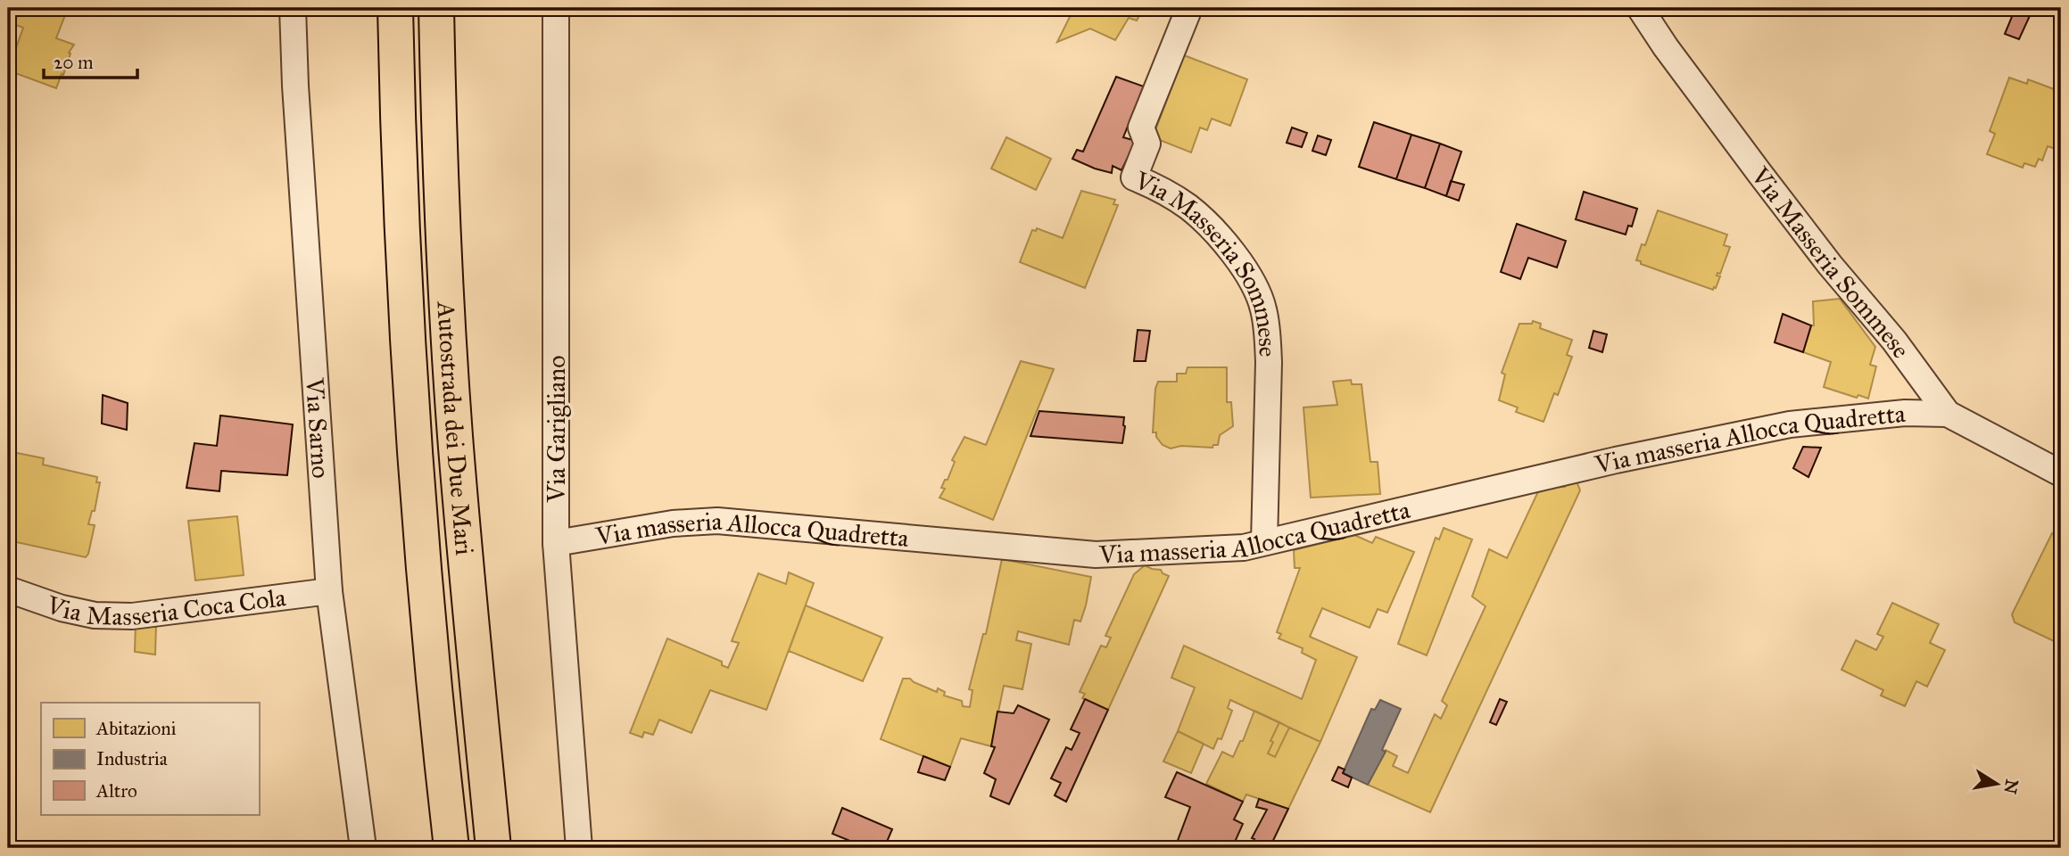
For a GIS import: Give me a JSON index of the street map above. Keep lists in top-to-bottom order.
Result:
{
  "streets": {
    "highway": ["Autostrada dei Due Mari"],
    "street": [
      "Via Masseria Sommese",
      "Via Sarno",
      "Via Garigliano",
      "Via masseria Allocca Quadretta",
      "Via Masseria Coca Cola"
    ]
  },
  "crossings": [
    ["Via Masseria Sommese", "Via masseria Allocca Quadretta"],
    ["Via Sarno", "Via Masseria Coca Cola"],
    ["Via Garigliano", "Via masseria Allocca Quadretta"]
  ],
  "legend": ["Abitazioni", "Industria", "Altro"],
  "scale_bar": "20 m",
  "north": "right"
}
